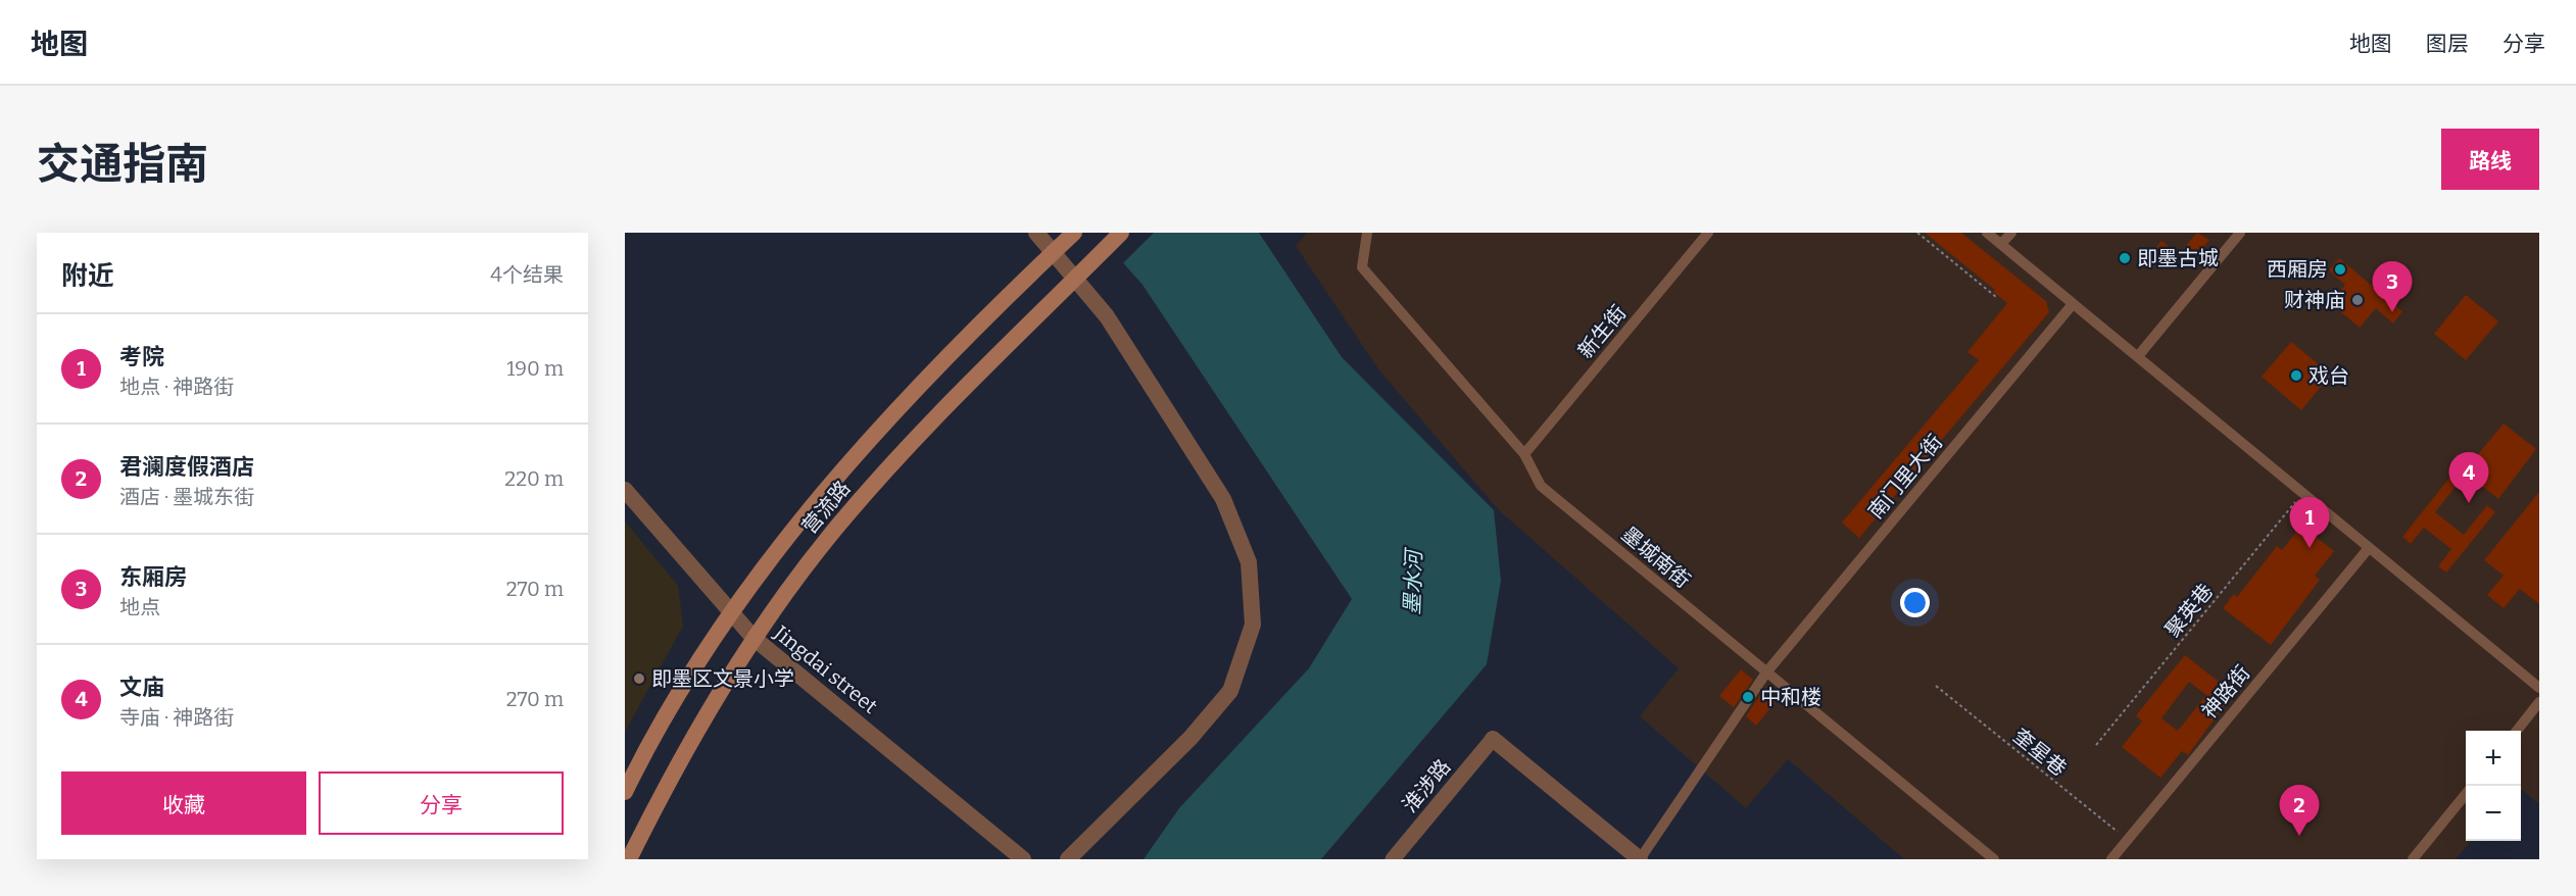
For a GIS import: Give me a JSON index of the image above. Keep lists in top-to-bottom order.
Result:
{
  "streets": {
    "main road": ["营流路"],
    "street": [
      "新生街",
      "南门里大街",
      "墨城南街",
      "Jingdai street",
      "神路街",
      "淮涉路"
    ],
    "path": ["聚英巷", "奎星巷"]
  },
  "crossings": [
    ["新生街", "墨城南街"],
    ["南门里大街", "墨城南街"],
    ["营流路", "Jingdai street"],
    ["神路街", "奎星巷"]
  ],
  "water": ["墨水河"],
  "places": [
    "即墨古城",
    "西厢房",
    "财神庙",
    "戏台",
    "即墨区文景小学",
    "中和楼"
  ],
  "page": {
    "header": "地图",
    "nav": ["地图", "图层", "分享"],
    "title": "交通指南",
    "buttons": [
      "路线",
      ["收藏", "分享"]
    ],
    "heading": ["附近", "4个结果"],
    "pins": [
      "3",
      "4",
      "1",
      "2"
    ],
    "list": [
      {
        "mark": "1",
        "name": "考院",
        "note": "地点 · 神路街",
        "value": "190 m"
      },
      {
        "mark": "2",
        "name": "君澜度假酒店",
        "note": "酒店 · 墨城东街",
        "value": "220 m"
      },
      {
        "mark": "3",
        "name": "东厢房",
        "note": "地点",
        "value": "270 m"
      },
      {
        "mark": "4",
        "name": "文庙",
        "note": "寺庙 · 神路街",
        "value": "270 m"
      }
    ],
    "map_buttons": ["+", "−"]
  }
}
